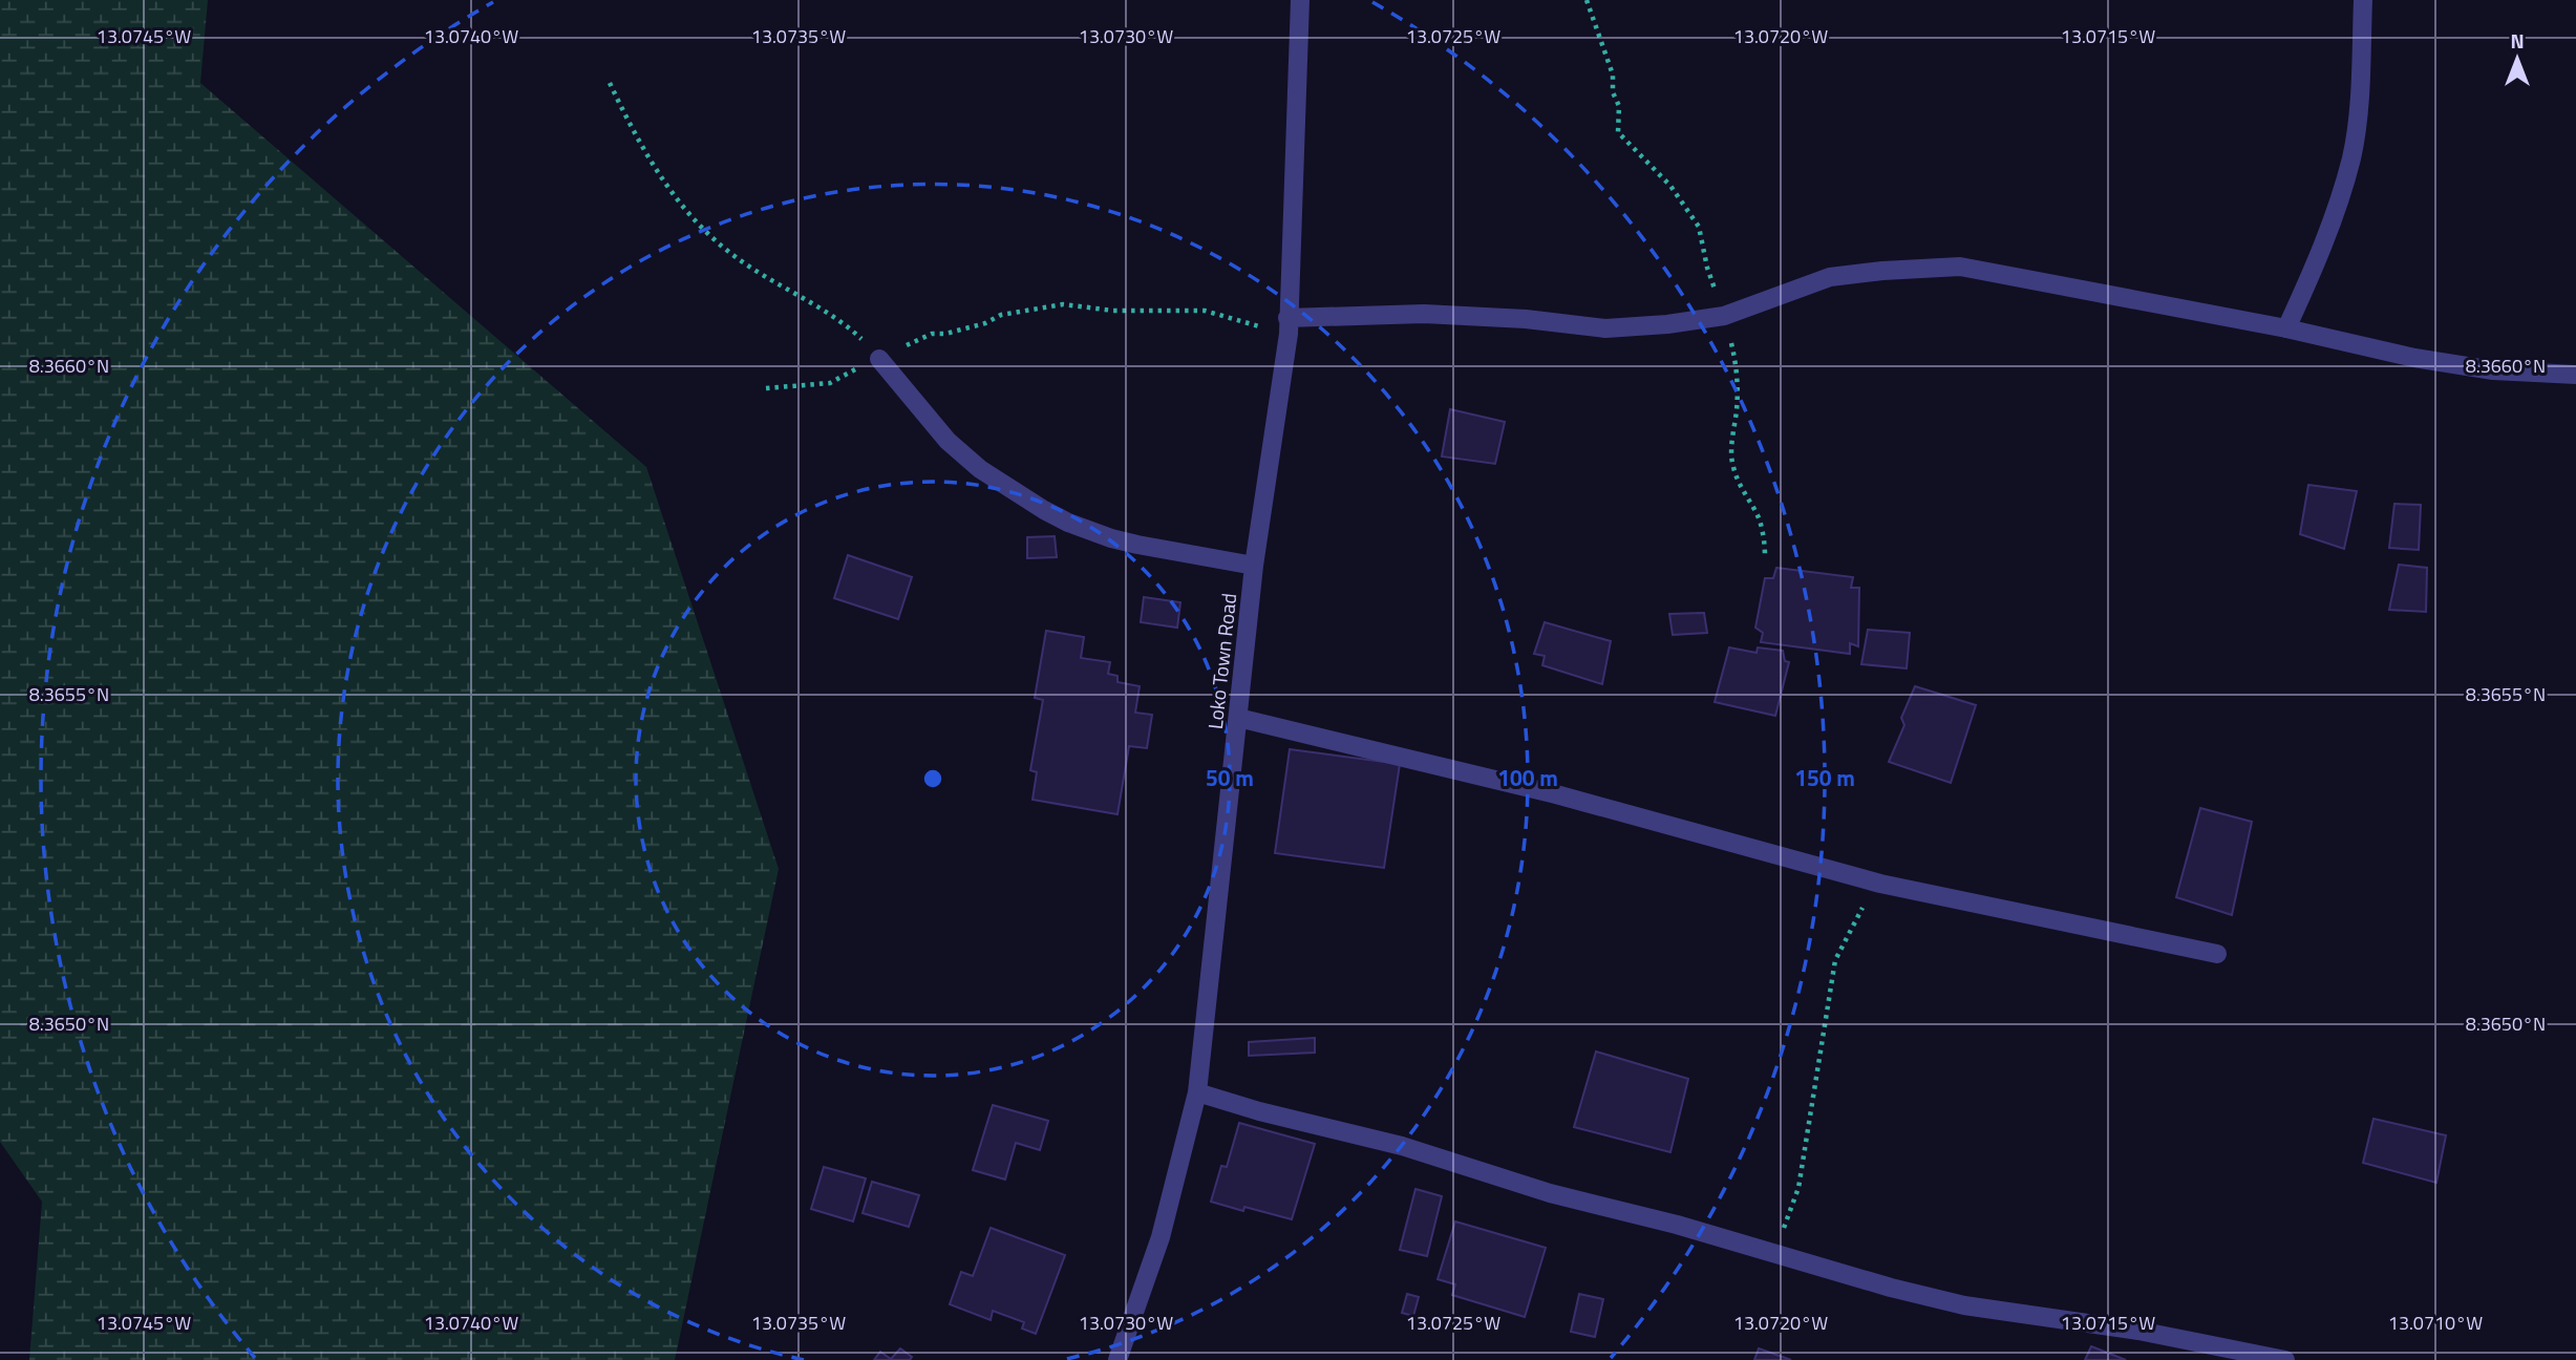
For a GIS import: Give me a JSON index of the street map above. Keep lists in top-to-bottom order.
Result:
{
  "streets": {
    "street": ["Loko Town Road"]
  },
  "north": "top",
  "coordinates": [
    "13.0745°W",
    "13.0740°W",
    "13.0735°W",
    "13.0730°W",
    "13.0725°W",
    "13.0720°W",
    "13.0715°W",
    "8.3660°N",
    "8.3655°N",
    "8.3650°N",
    "13.0710°W"
  ],
  "rings": ["50 m", "100 m", "150 m"]
}
